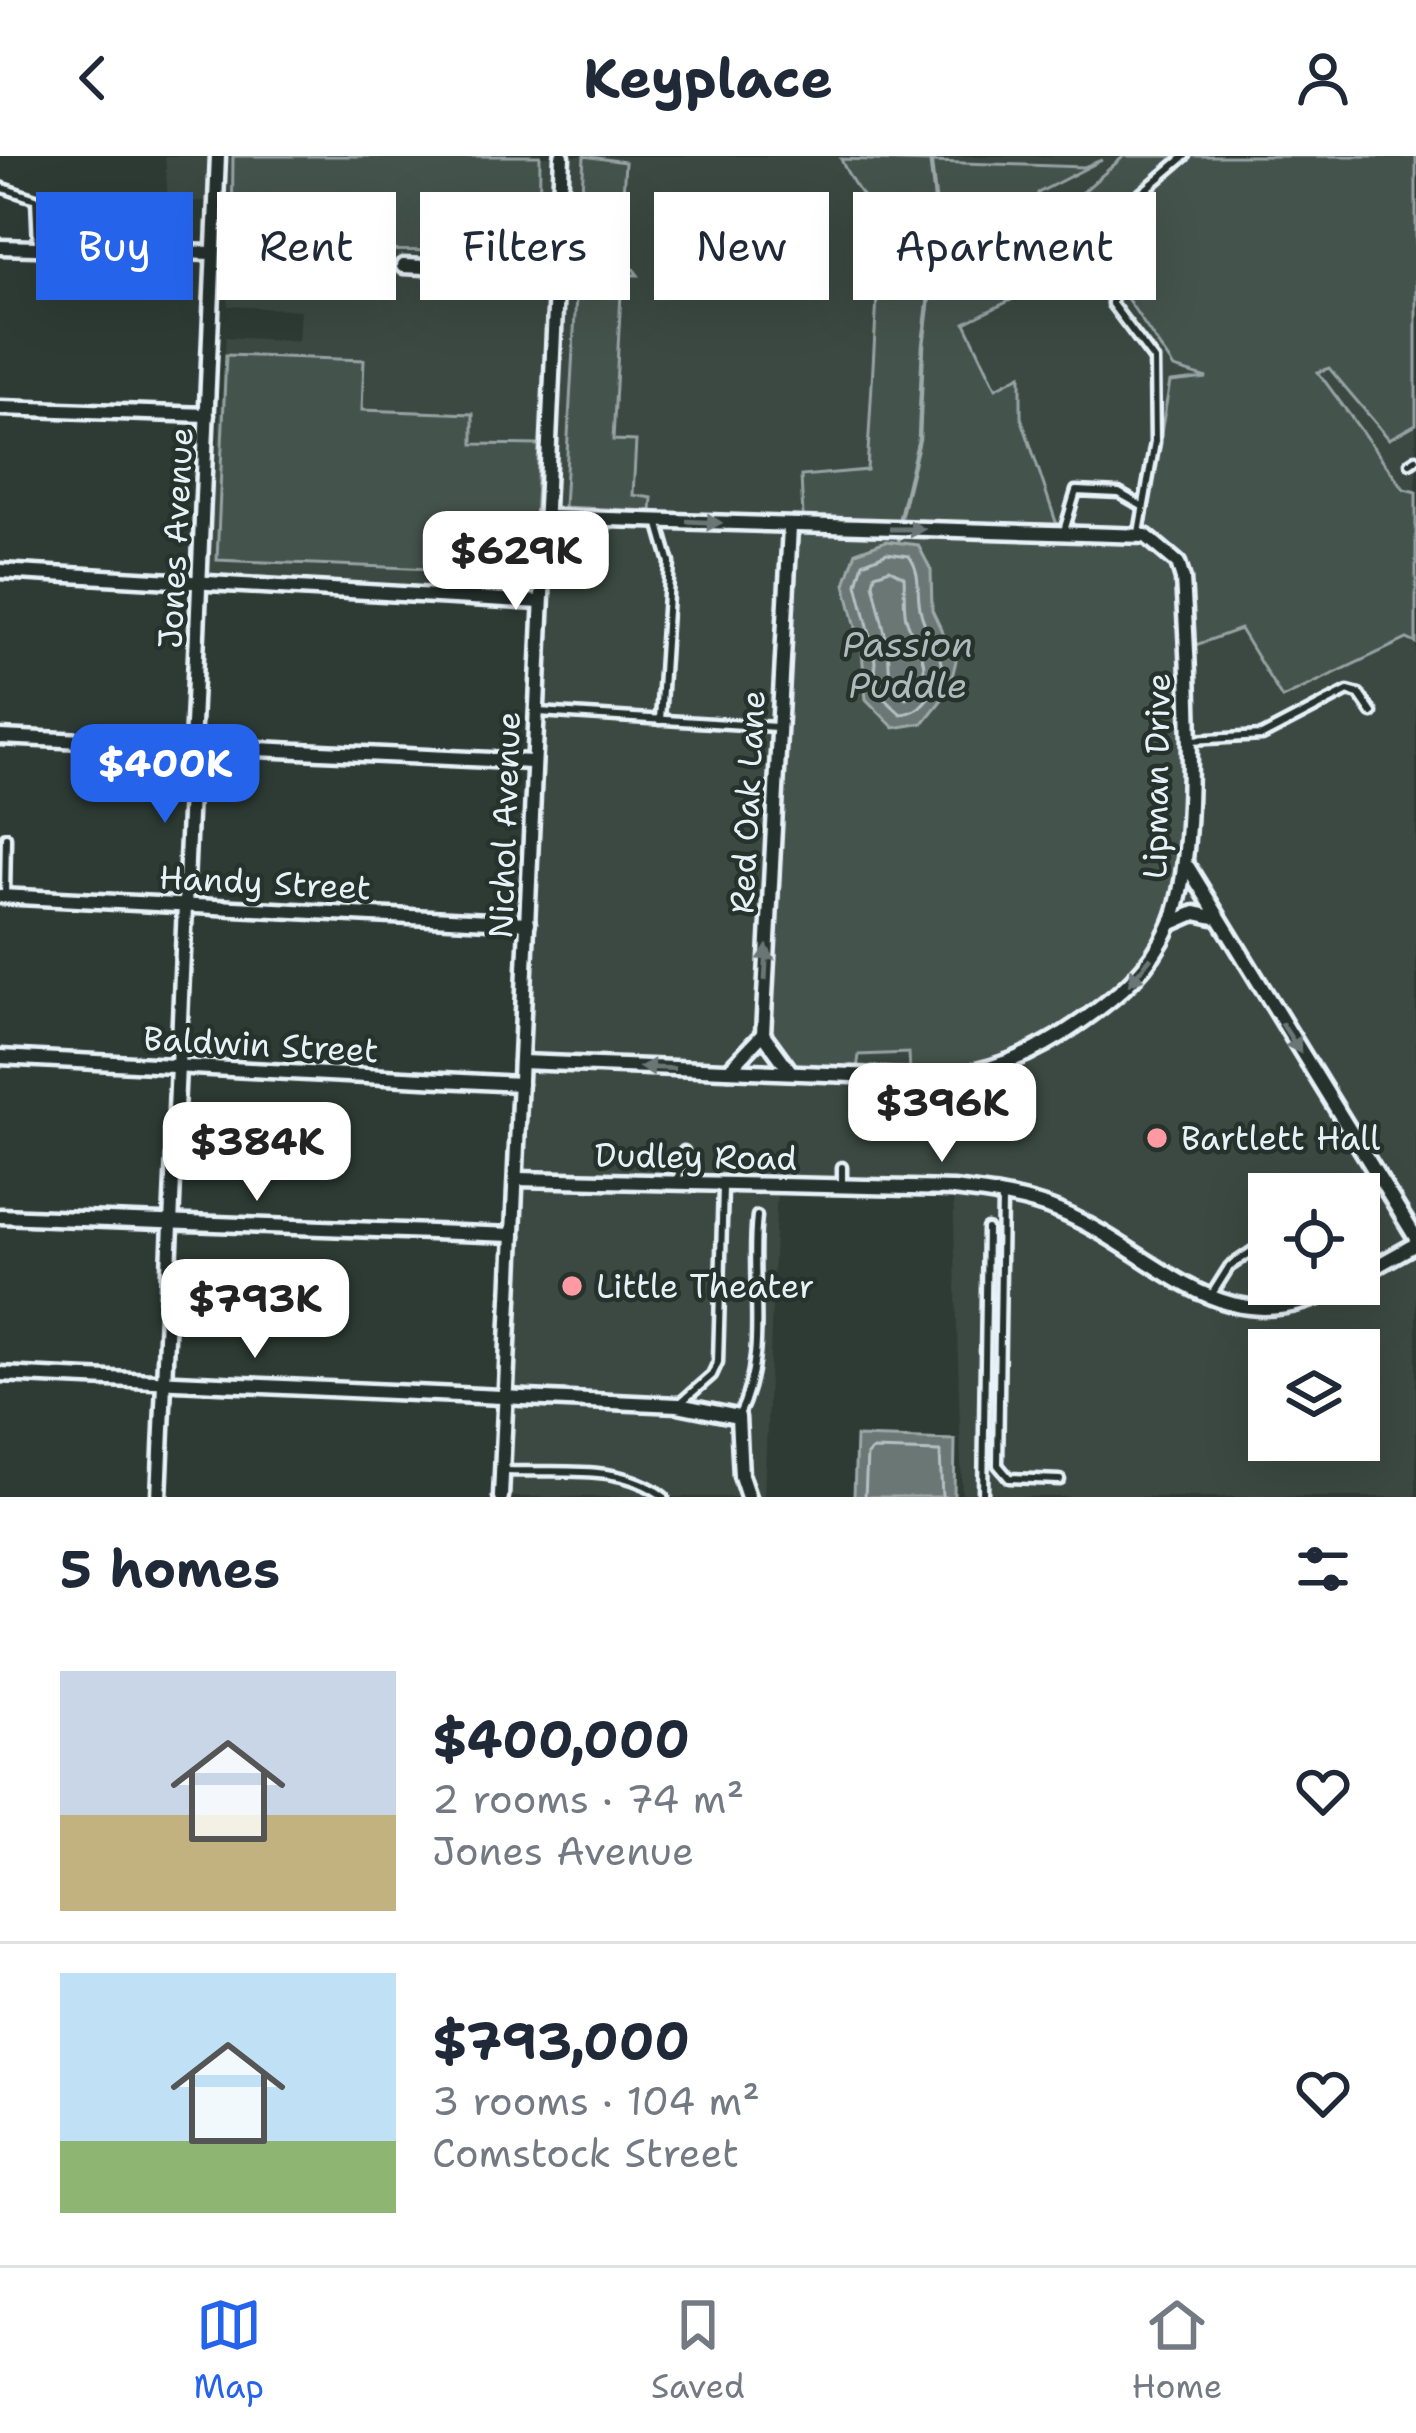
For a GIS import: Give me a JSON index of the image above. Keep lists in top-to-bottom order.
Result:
{
  "streets": {
    "street": [
      "Jones Avenue",
      "Lipman Drive",
      "Red Oak Lane",
      "Nichol Avenue",
      "Handy Street",
      "Baldwin Street",
      "Dudley Road"
    ]
  },
  "crossings": [
    ["Jones Avenue", "Handy Street"],
    ["Jones Avenue", "Baldwin Street"],
    ["Lipman Drive", "Nichol Avenue"],
    ["Nichol Avenue", "Handy Street"],
    ["Nichol Avenue", "Baldwin Street"],
    ["Nichol Avenue", "Dudley Road"]
  ],
  "one_way": ["Lipman Drive", "Red Oak Lane"],
  "water": ["Passion Puddle"],
  "places": ["Bartlett Hall", "Little Theater"],
  "page": {
    "header": "Keyplace",
    "chip": [
      "Buy",
      "Rent",
      "Filters",
      "New",
      "Apartment"
    ],
    "price": [
      "$629K",
      "$400K",
      "$396K",
      "$384K",
      "$793K"
    ],
    "heading": "5 homes",
    "list": [
      {
        "name": "$400,000",
        "note": "2 rooms · 74 m² · Jones Avenue"
      },
      {
        "name": "$793,000",
        "note": "3 rooms · 104 m² · Comstock Street"
      }
    ],
    "tabs": ["Map", "Saved", "Home"]
  }
}
